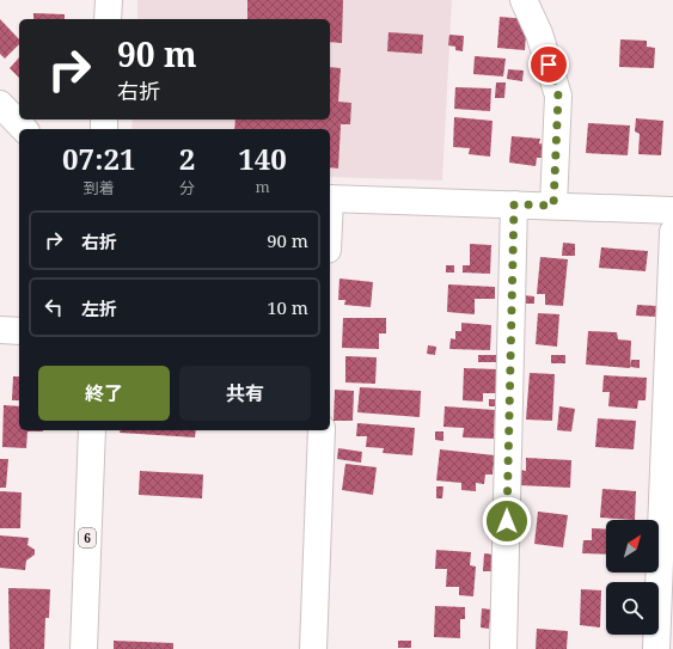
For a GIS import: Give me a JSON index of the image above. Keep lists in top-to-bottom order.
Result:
{
  "streets": {
    "street": ["6"]
  },
  "north": "top right",
  "page": {
    "turn": ["90 m", "右折"],
    "eta": [
      "07:21",
      "到着",
      "2",
      "分",
      "140",
      "m"
    ],
    "list": [
      {
        "name": "右折",
        "value": "90 m"
      },
      {
        "name": "左折",
        "value": "10 m"
      }
    ],
    "buttons": ["終了", "共有"]
  }
}
